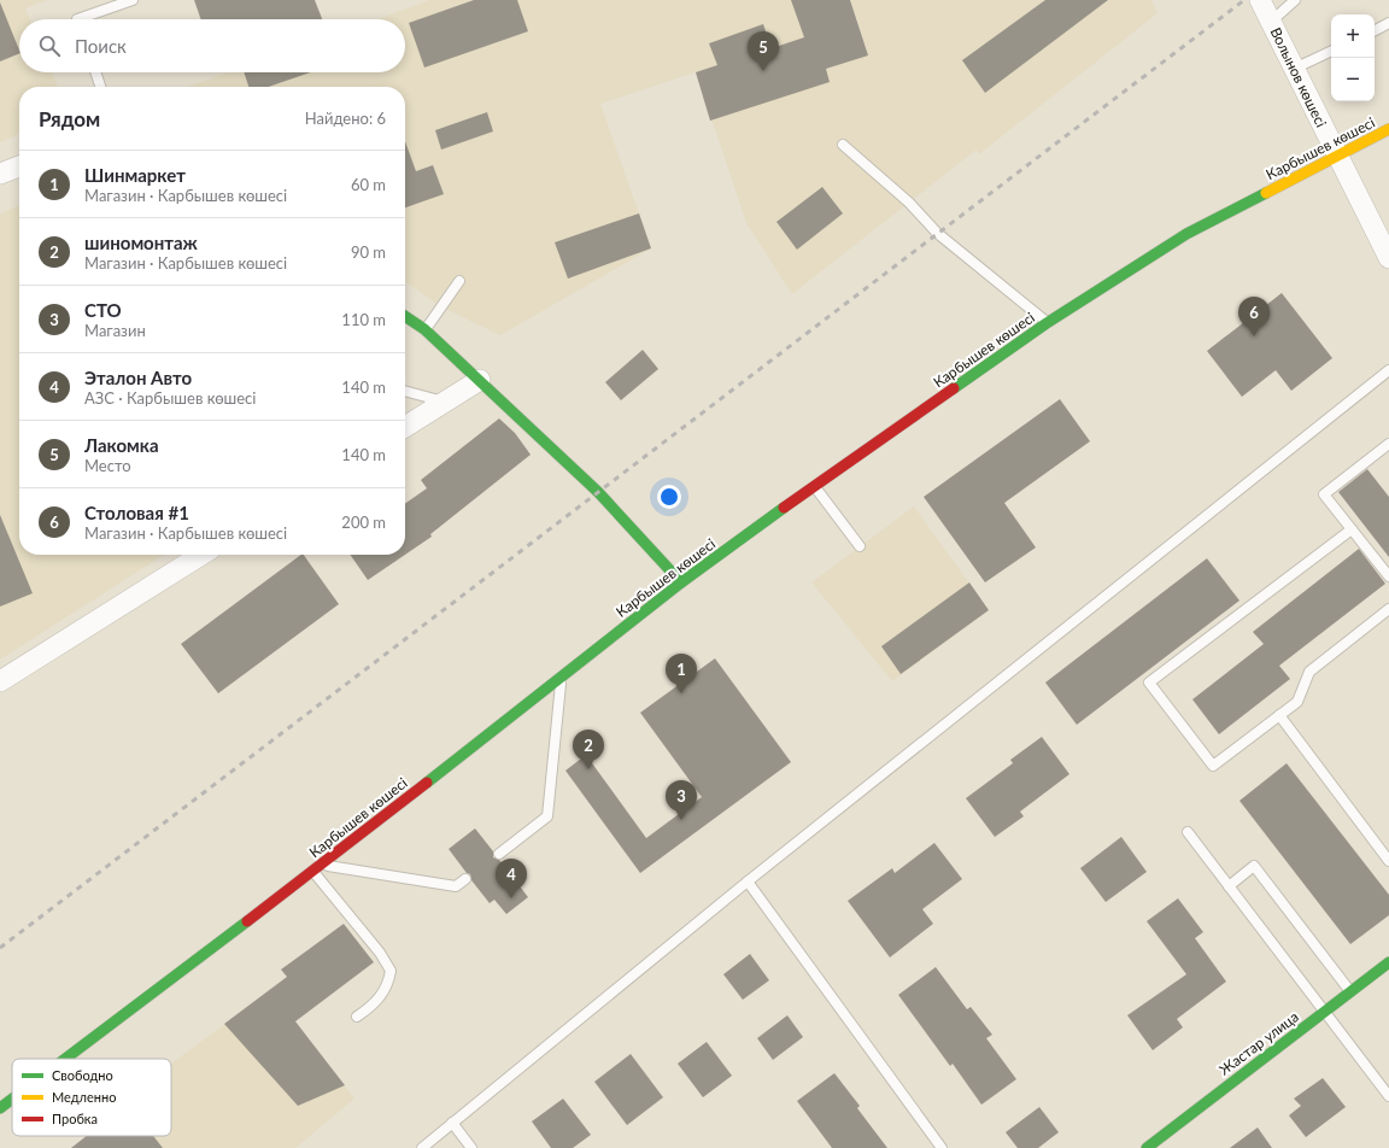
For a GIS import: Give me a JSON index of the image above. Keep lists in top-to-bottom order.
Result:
{
  "streets": {
    "main road": ["Карбышев көшесі", "Жастар улица"],
    "street": ["Волынов көшесі"]
  },
  "crossings": [
    ["Волынов көшесі", "Карбышев көшесі"]
  ],
  "legend": ["Свободно", "Медленно", "Пробка"],
  "page": {
    "map_buttons": ["+", "−"],
    "search": "Поиск",
    "pins": [
      "5",
      "6",
      "1",
      "2",
      "3",
      "4"
    ],
    "heading": ["Рядом", "Найдено: 6"],
    "list": [
      {
        "mark": "1",
        "name": "Шинмаркет",
        "note": "Магазин · Карбышев көшесі",
        "value": "60 m"
      },
      {
        "mark": "2",
        "name": "шиномонтаж",
        "note": "Магазин · Карбышев көшесі",
        "value": "90 m"
      },
      {
        "mark": "3",
        "name": "СТО",
        "note": "Магазин",
        "value": "110 m"
      },
      {
        "mark": "4",
        "name": "Эталон Авто",
        "note": "АЗС · Карбышев көшесі",
        "value": "140 m"
      },
      {
        "mark": "5",
        "name": "Лакомка",
        "note": "Место",
        "value": "140 m"
      },
      {
        "mark": "6",
        "name": "Столовая #1",
        "note": "Магазин · Карбышев көшесі",
        "value": "200 m"
      }
    ]
  }
}
